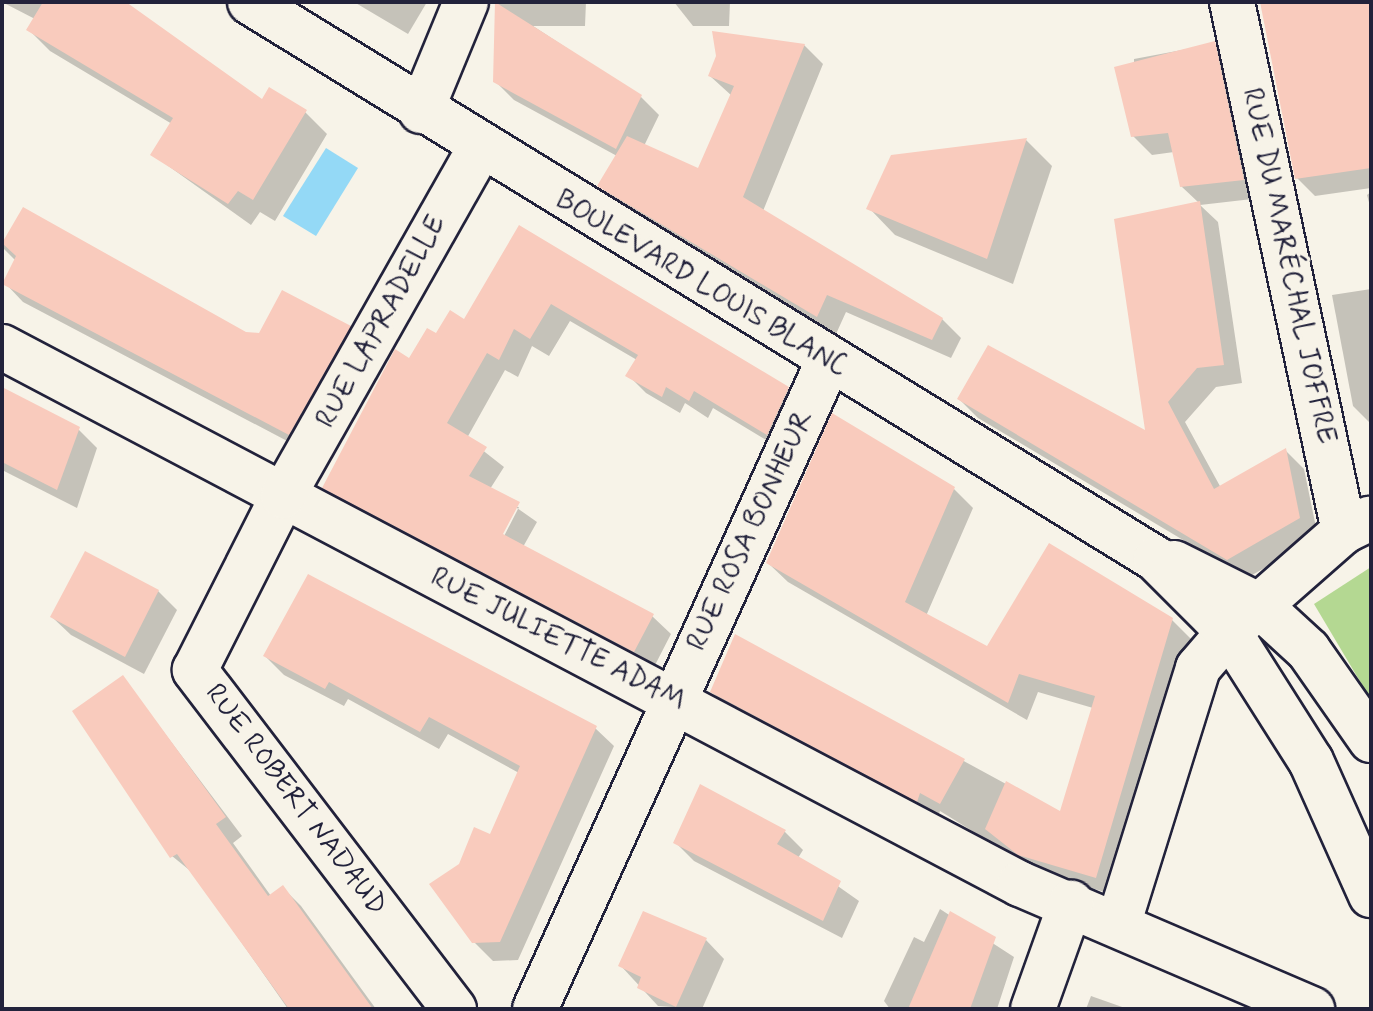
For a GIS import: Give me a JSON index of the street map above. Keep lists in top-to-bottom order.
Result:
{
  "streets": {
    "street": [
      "RUE DU MARÉCHAL JOFFRE",
      "BOULEVARD LOUIS BLANC",
      "RUE LAPRADELLE",
      "RUE ROSA BONHEUR",
      "RUE JULIETTE ADAM",
      "RUE ROBERT NADAUD"
    ]
  },
  "crossings": [
    ["BOULEVARD LOUIS BLANC", "RUE LAPRADELLE"],
    ["BOULEVARD LOUIS BLANC", "RUE ROSA BONHEUR"],
    ["RUE LAPRADELLE", "RUE JULIETTE ADAM"],
    ["RUE LAPRADELLE", "RUE ROBERT NADAUD"],
    ["RUE ROSA BONHEUR", "RUE JULIETTE ADAM"],
    ["RUE JULIETTE ADAM", "RUE ROBERT NADAUD"]
  ]
}
